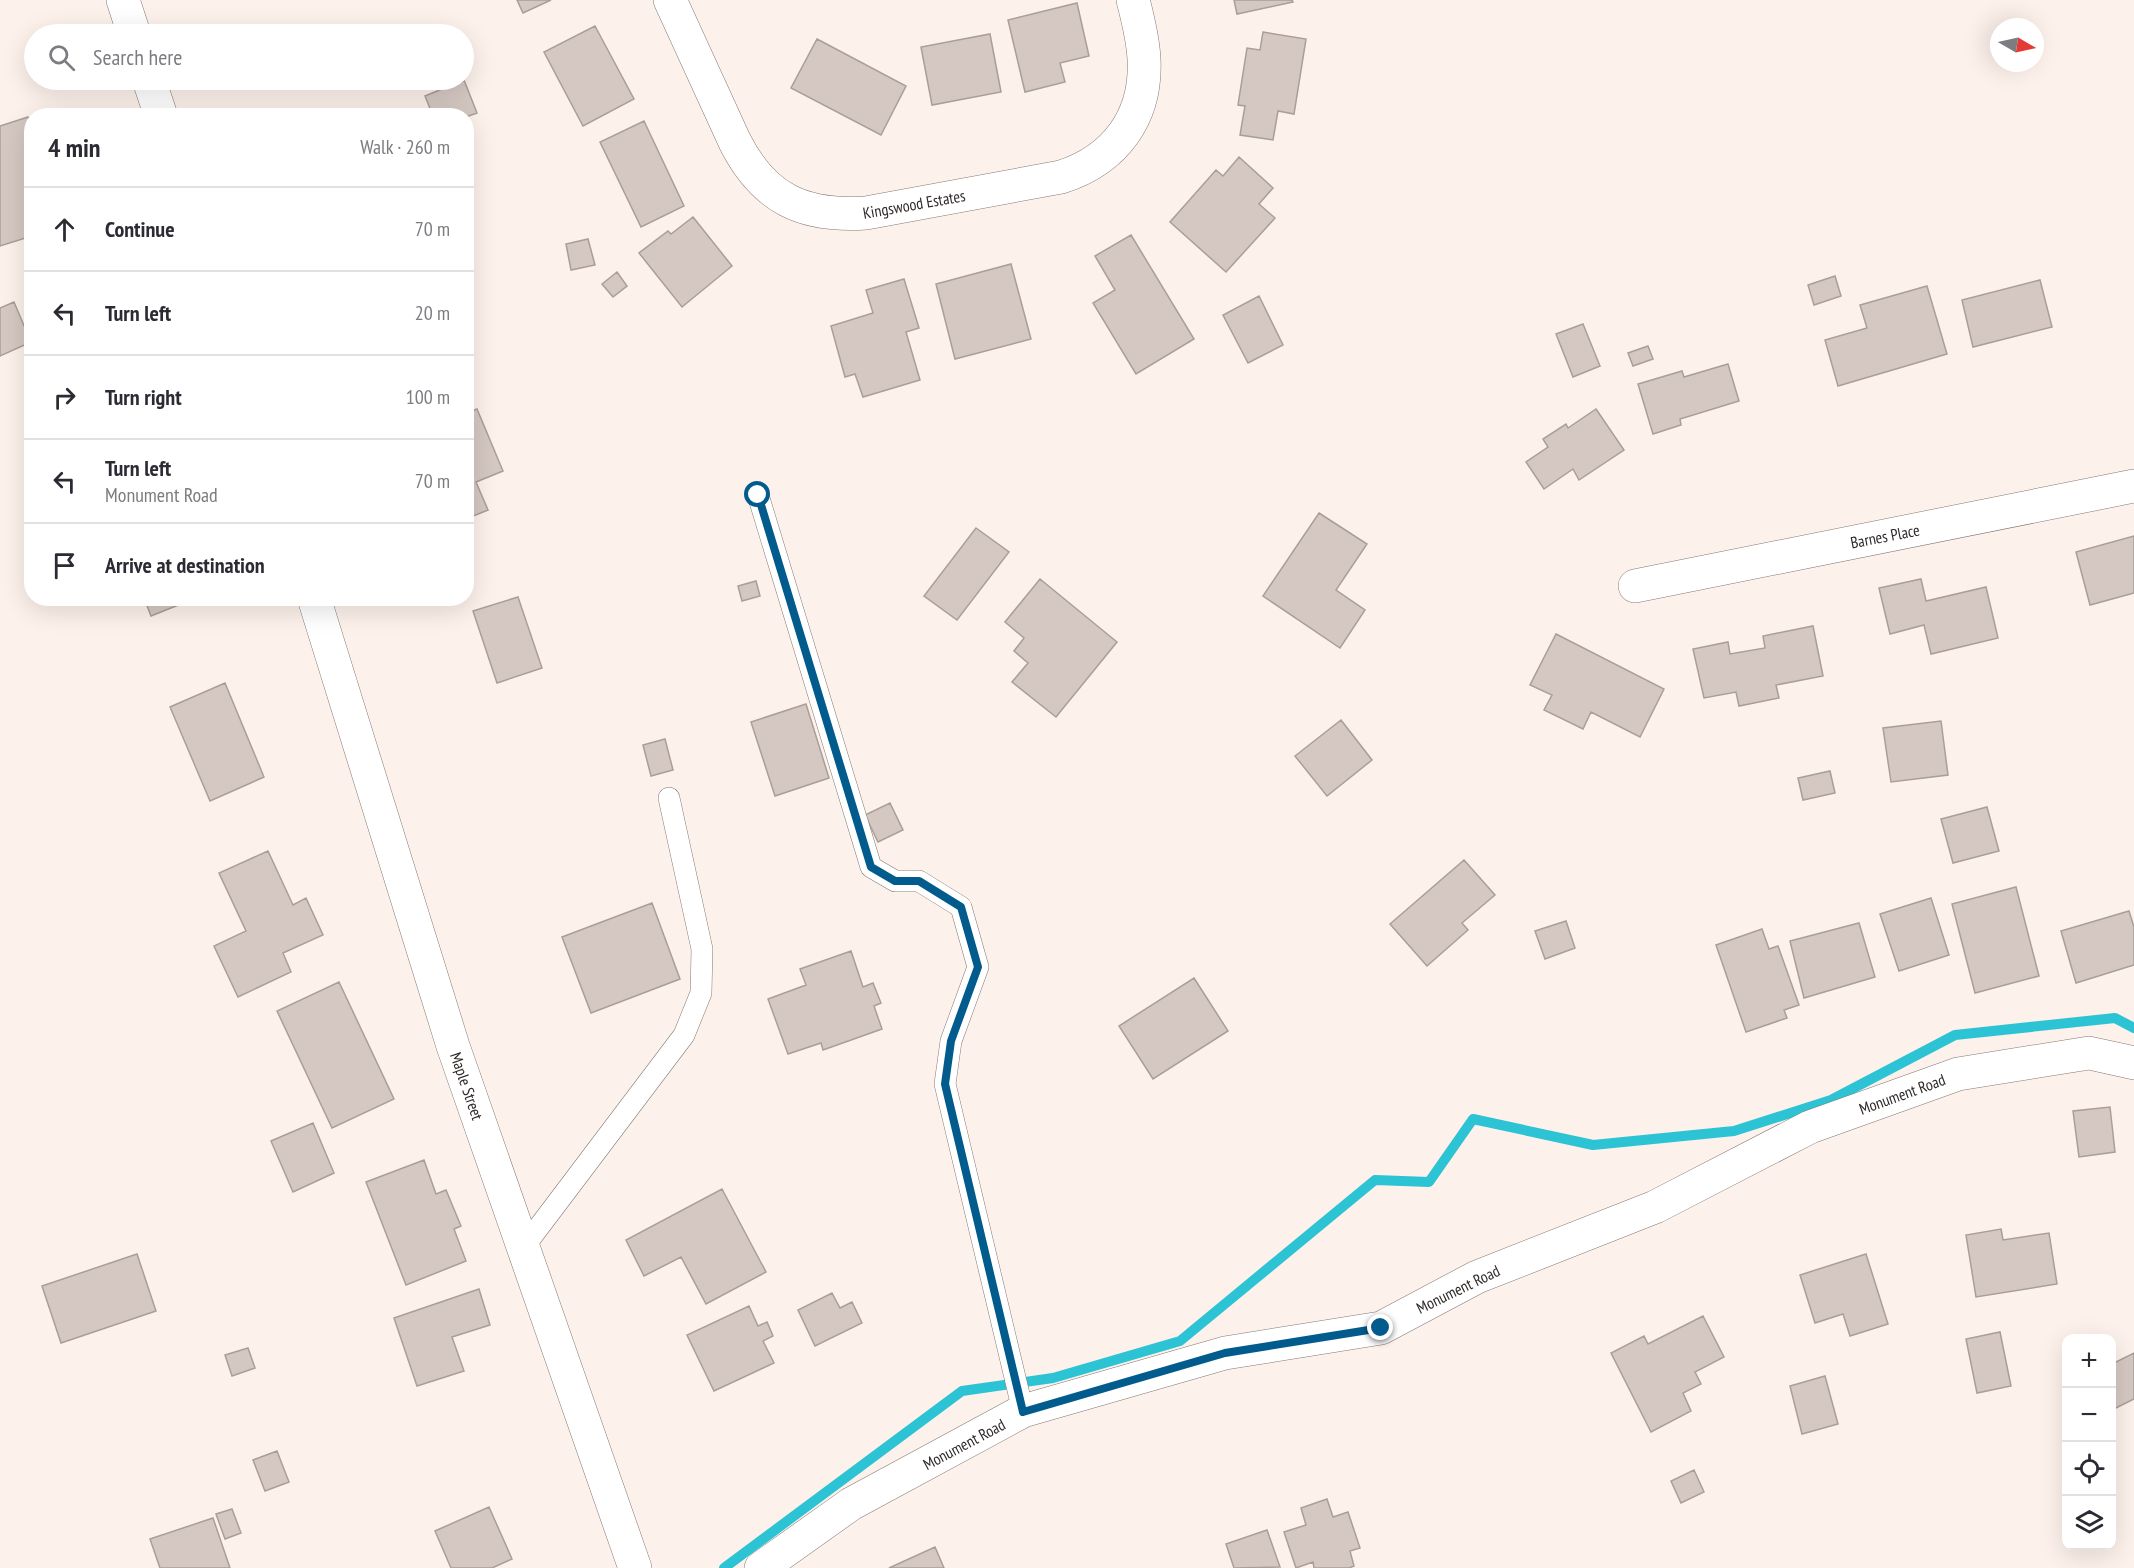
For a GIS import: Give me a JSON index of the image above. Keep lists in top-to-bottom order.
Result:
{
  "streets": {
    "street": [
      "Kingswood Estates",
      "Barnes Place",
      "Maple Street",
      "Monument Road"
    ]
  },
  "north": "right",
  "page": {
    "search": "Search here",
    "heading": ["4 min", "Walk · 260 m"],
    "list": [
      ["Continue", "70 m"],
      ["Turn left", "20 m"],
      ["Turn right", "100 m"],
      ["Turn left", "Monument Road", "70 m"],
      "Arrive at destination"
    ],
    "map_buttons": ["+", "−"]
  }
}
